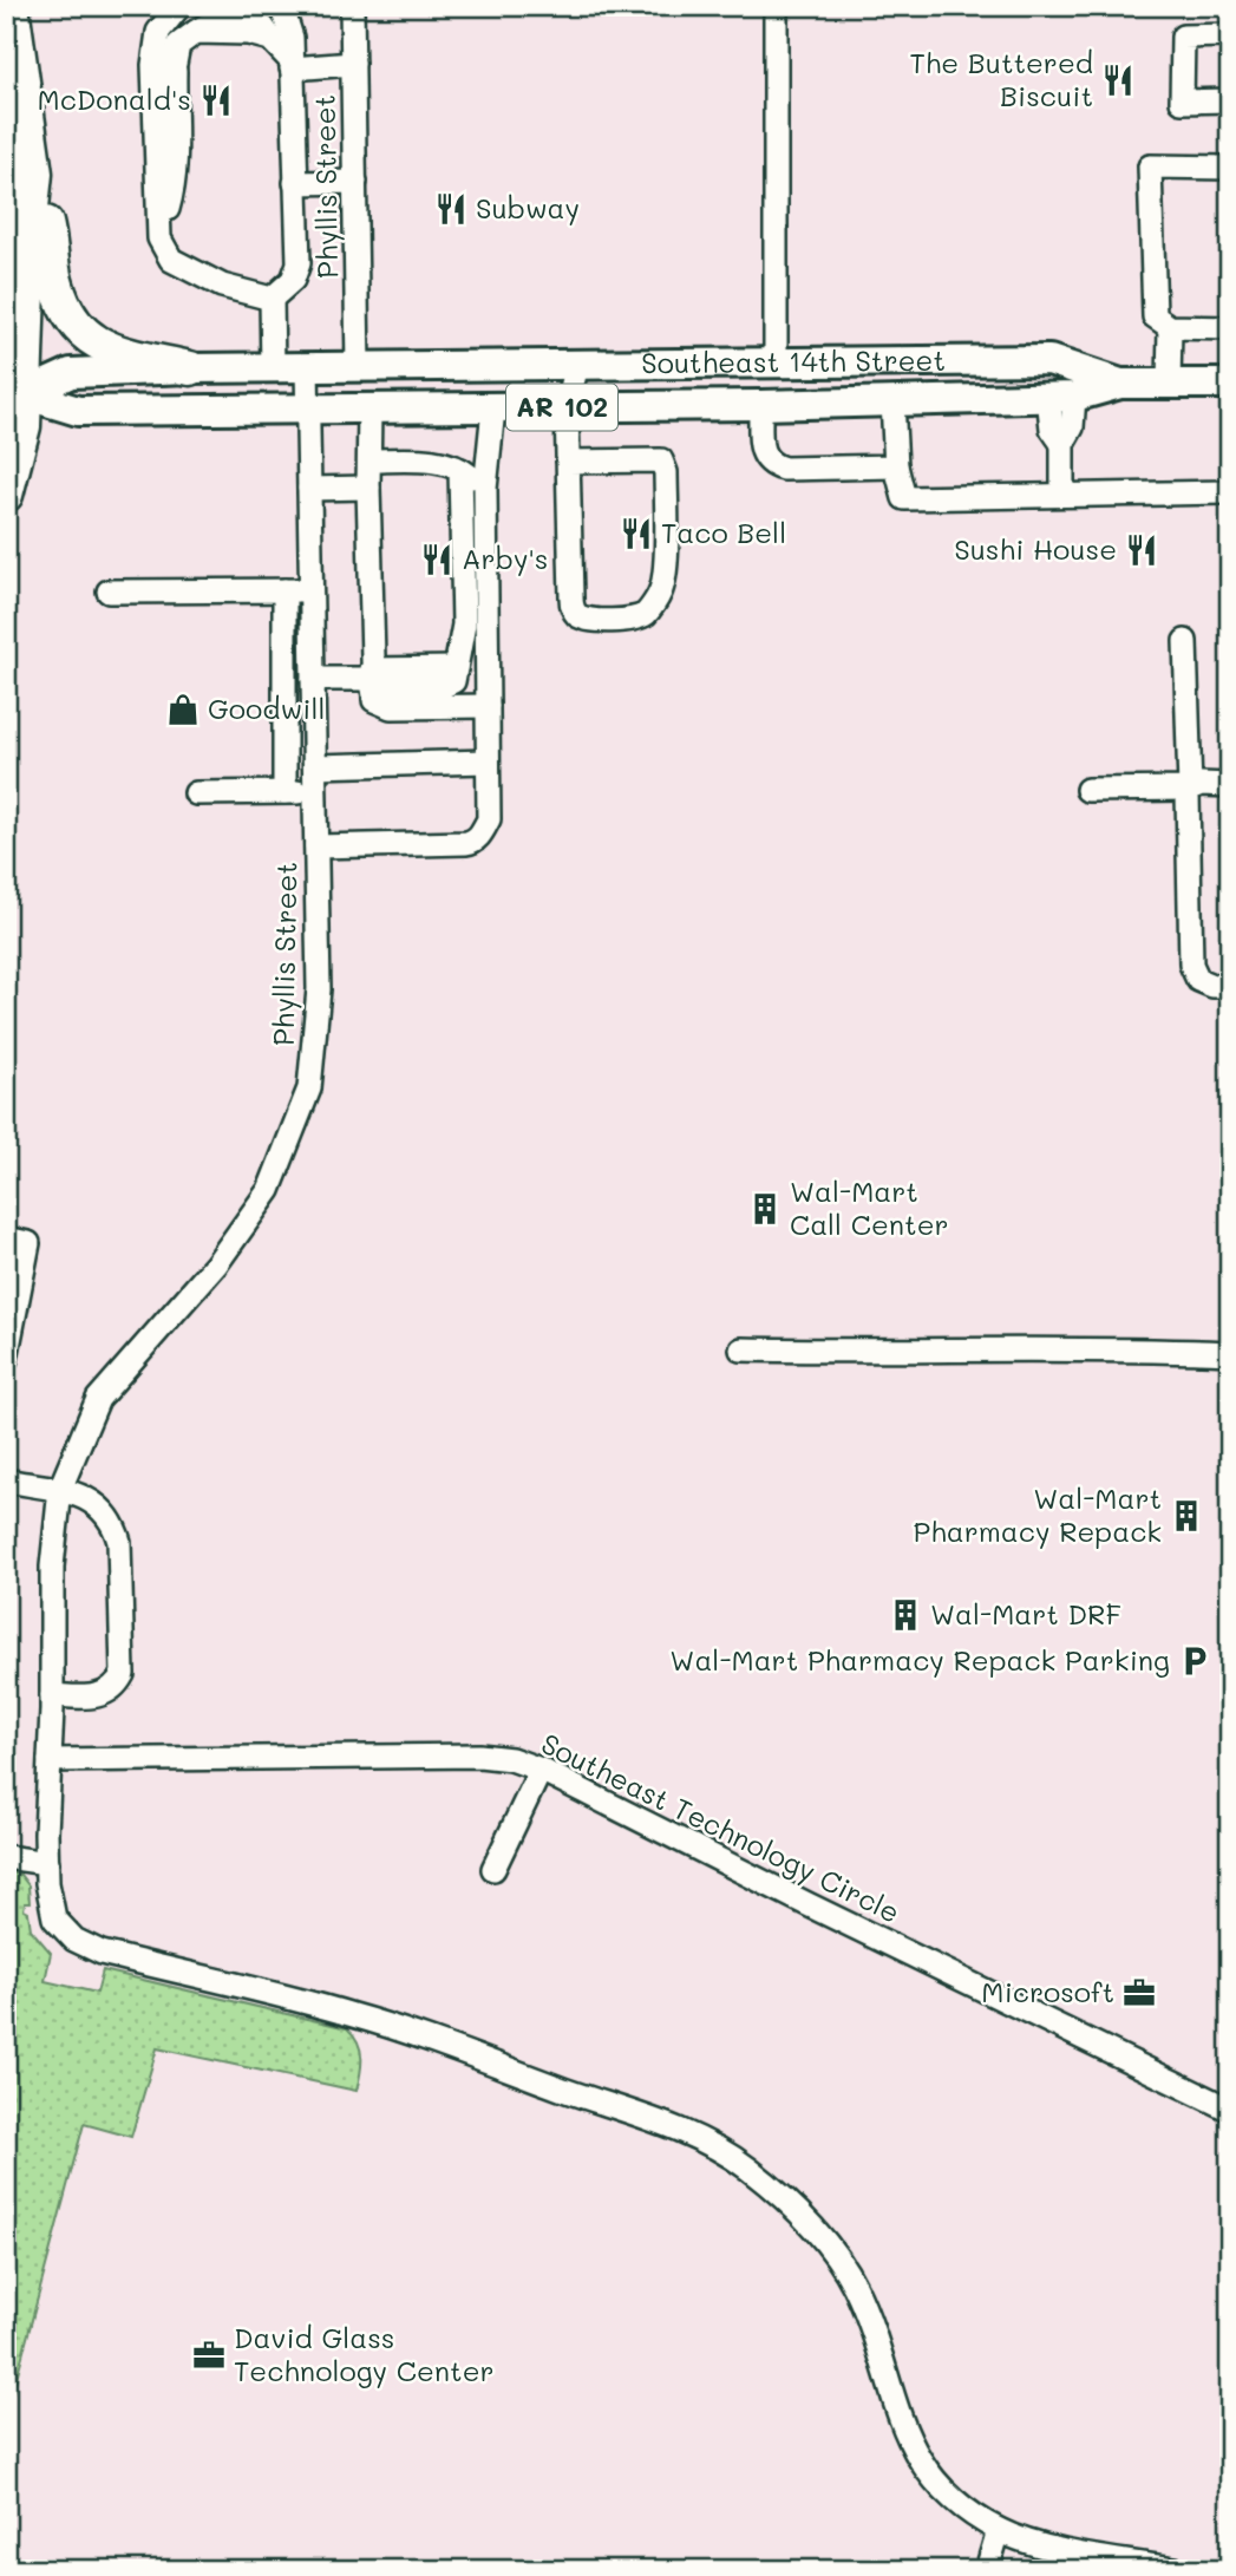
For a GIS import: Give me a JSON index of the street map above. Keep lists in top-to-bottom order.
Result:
{
  "streets": {
    "main road": ["Southeast 14th Street", "AR 102"],
    "street": ["Phyllis Street", "Southeast Technology Circle"]
  },
  "crossings": [
    ["Phyllis Street", "Southeast 14th Street"],
    ["Phyllis Street", "Southeast Technology Circle"]
  ],
  "places": {
    "restaurant": [
      "The Buttered Biscuit",
      "McDonald's",
      "Subway",
      "Taco Bell",
      "Sushi House",
      "Arby's"
    ],
    "shop": ["Goodwill"],
    "building": ["Wal-Mart Call Center", "Wal-Mart Pharmacy Repack", "Wal-Mart DRF"],
    "parking": ["Wal-Mart Pharmacy Repack Parking"],
    "office": ["Microsoft", "David Glass Technology Center"]
  }
}
